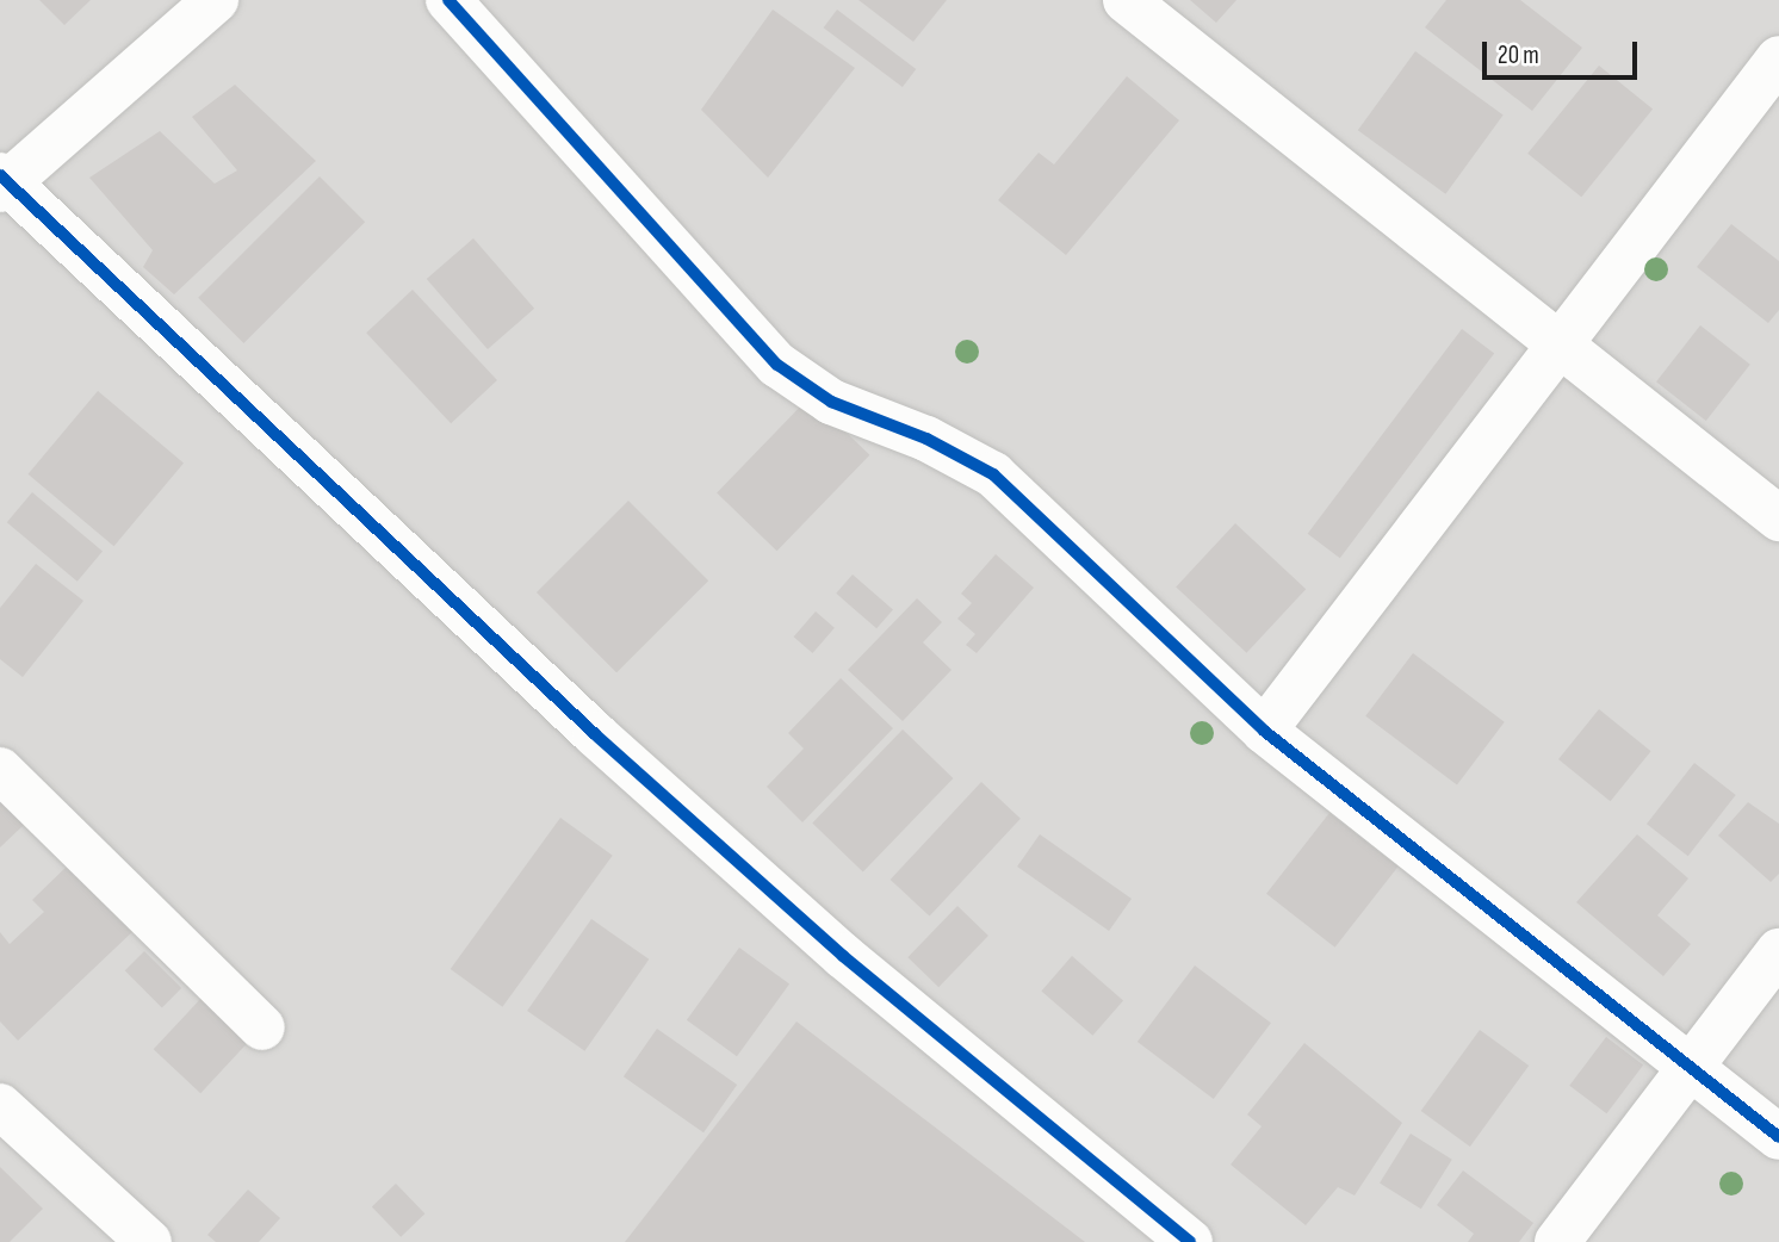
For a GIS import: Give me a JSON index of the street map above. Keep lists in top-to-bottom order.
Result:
{
  "scale_bar": "20 m"
}
